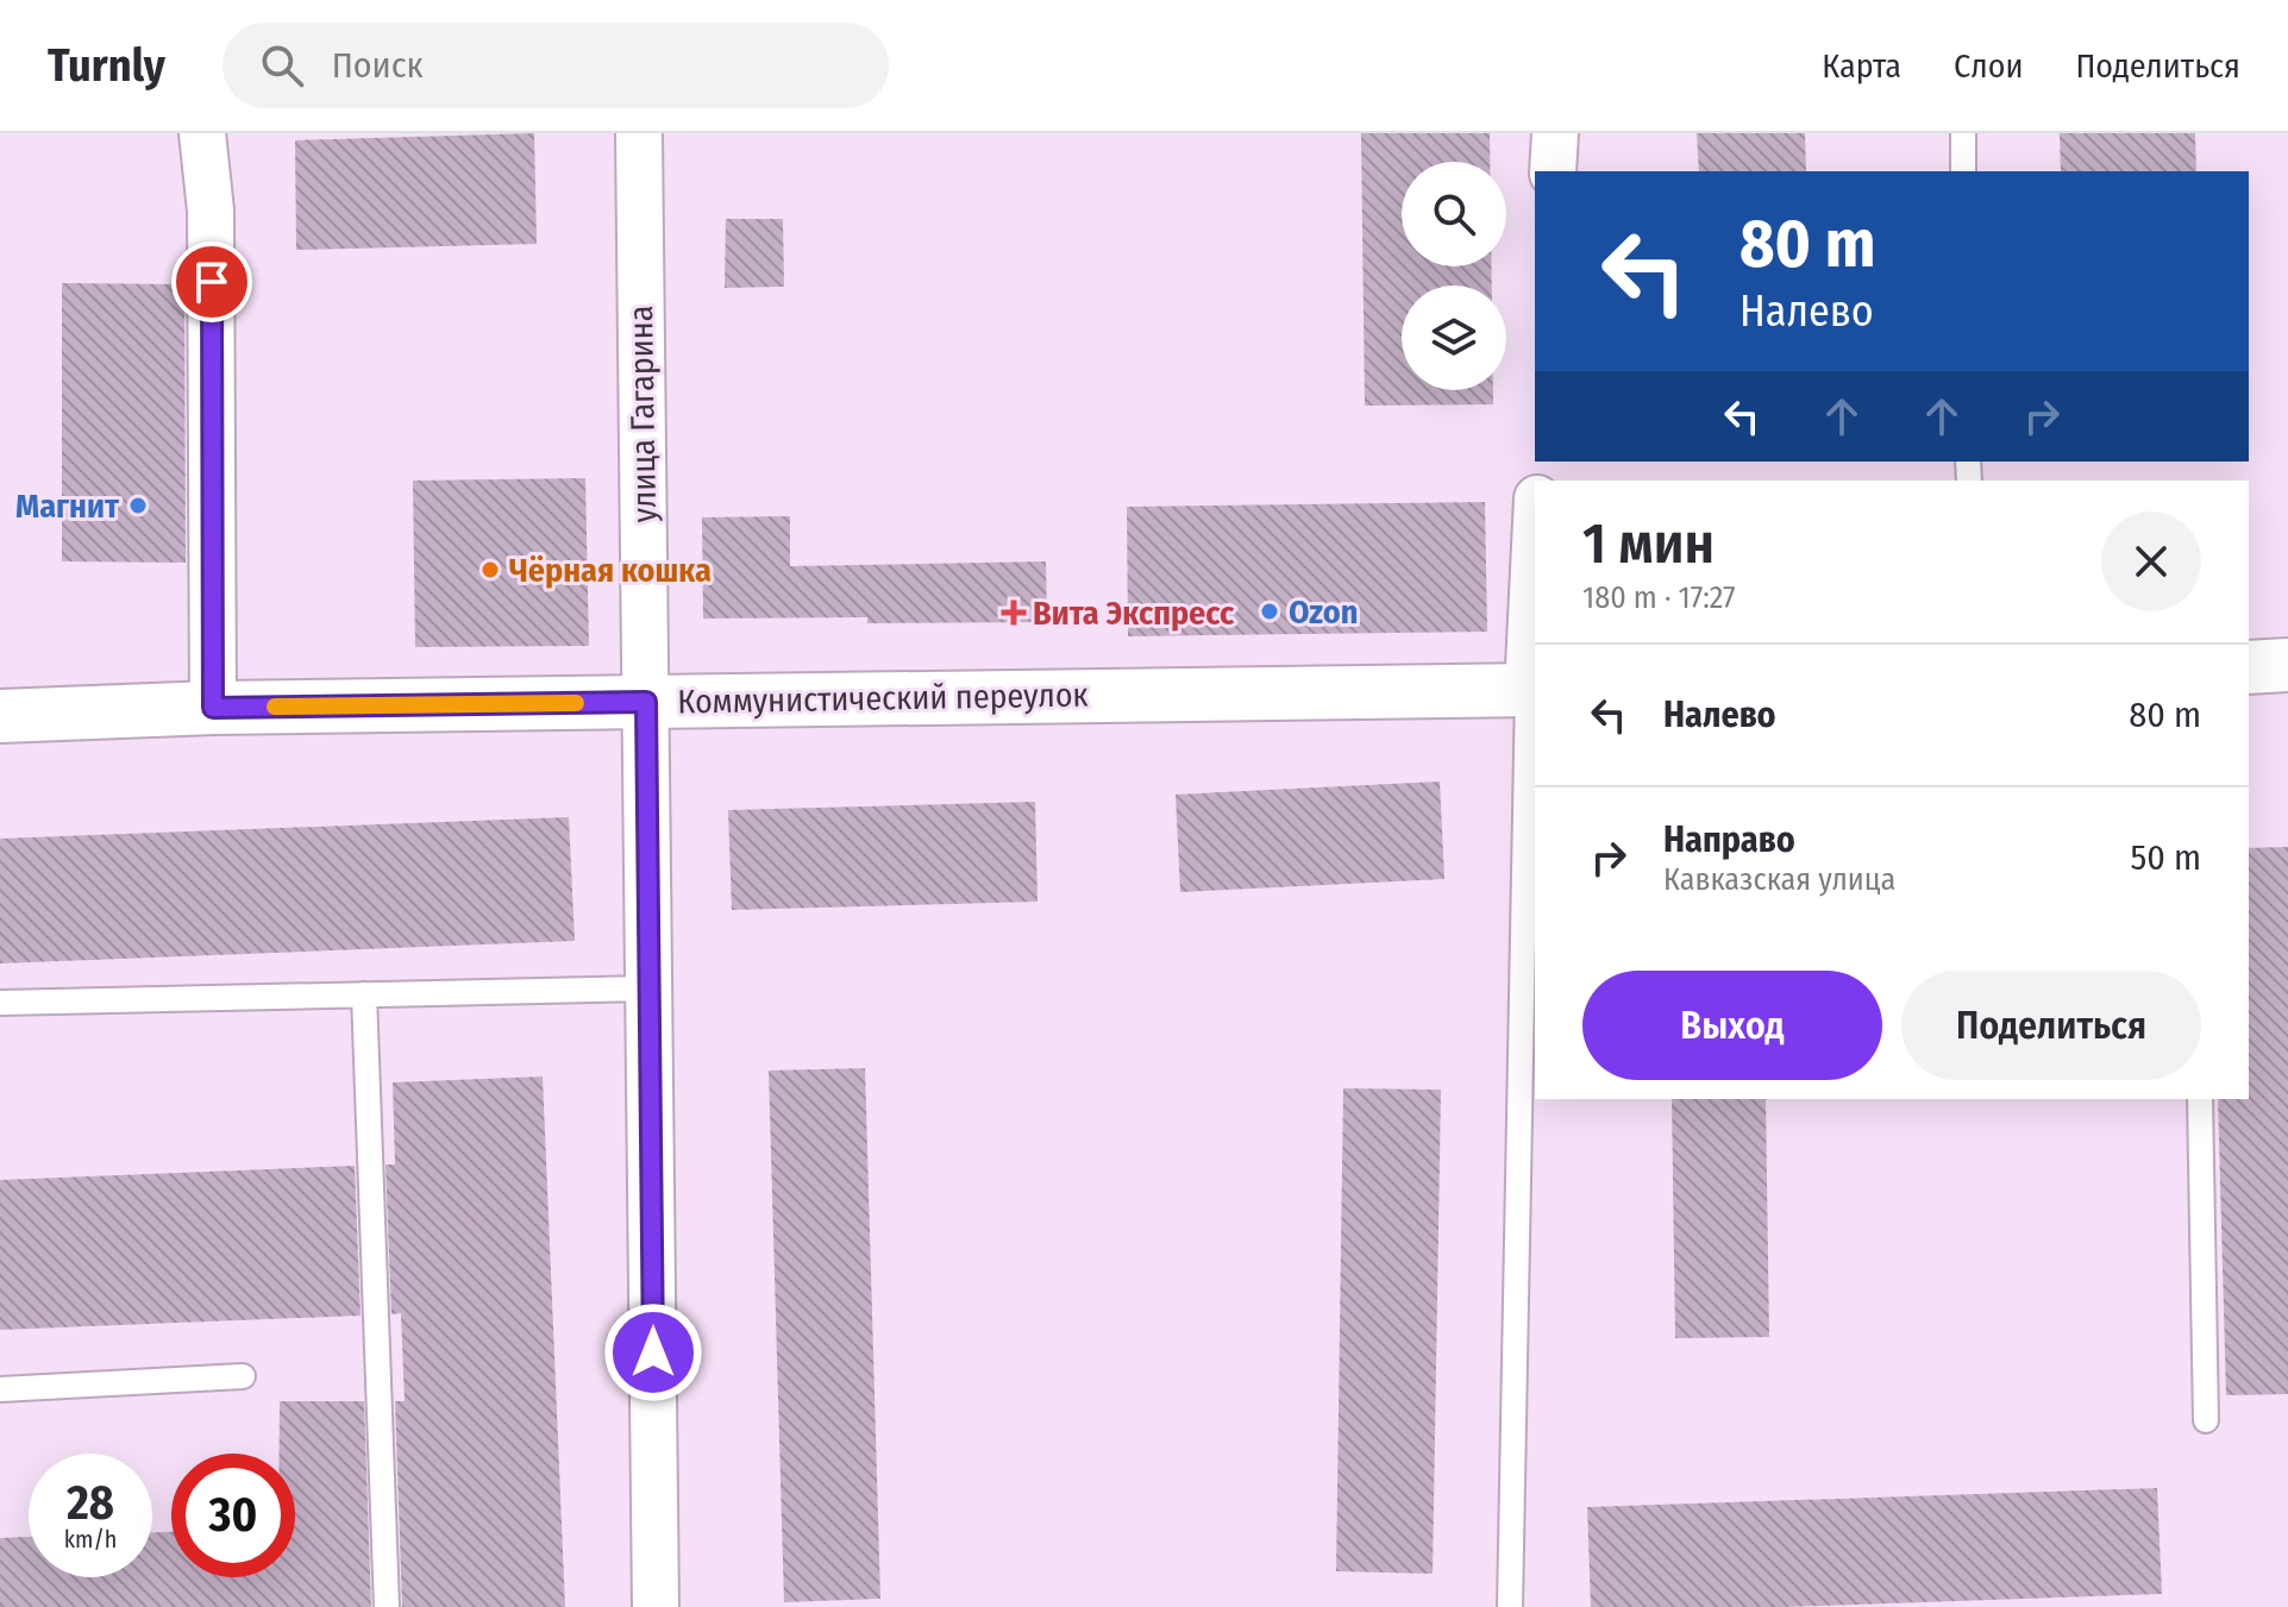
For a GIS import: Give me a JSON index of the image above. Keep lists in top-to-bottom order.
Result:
{
  "streets": {
    "street": ["улица Гагарина", "Коммунистический переулок"]
  },
  "crossings": [
    ["улица Гагарина", "Коммунистический переулок"]
  ],
  "places": {
    "other": ["Магнит", "Чёрная кошка", "Ozon"],
    "health": ["Вита Экспресс"]
  },
  "page": {
    "header": "Turnly",
    "search": "Поиск",
    "nav": ["Карта", "Слои", "Поделиться"],
    "turn": ["80 m", "Налево"],
    "heading": ["1 мин", "180 m · 17:27"],
    "list": [
      {
        "name": "Налево",
        "value": "80 m"
      },
      {
        "name": "Направо",
        "note": "Кавказская улица",
        "value": "50 m"
      }
    ],
    "buttons": ["Выход", "Поделиться"],
    "speed": "28 km/h",
    "limit": "30"
  }
}
